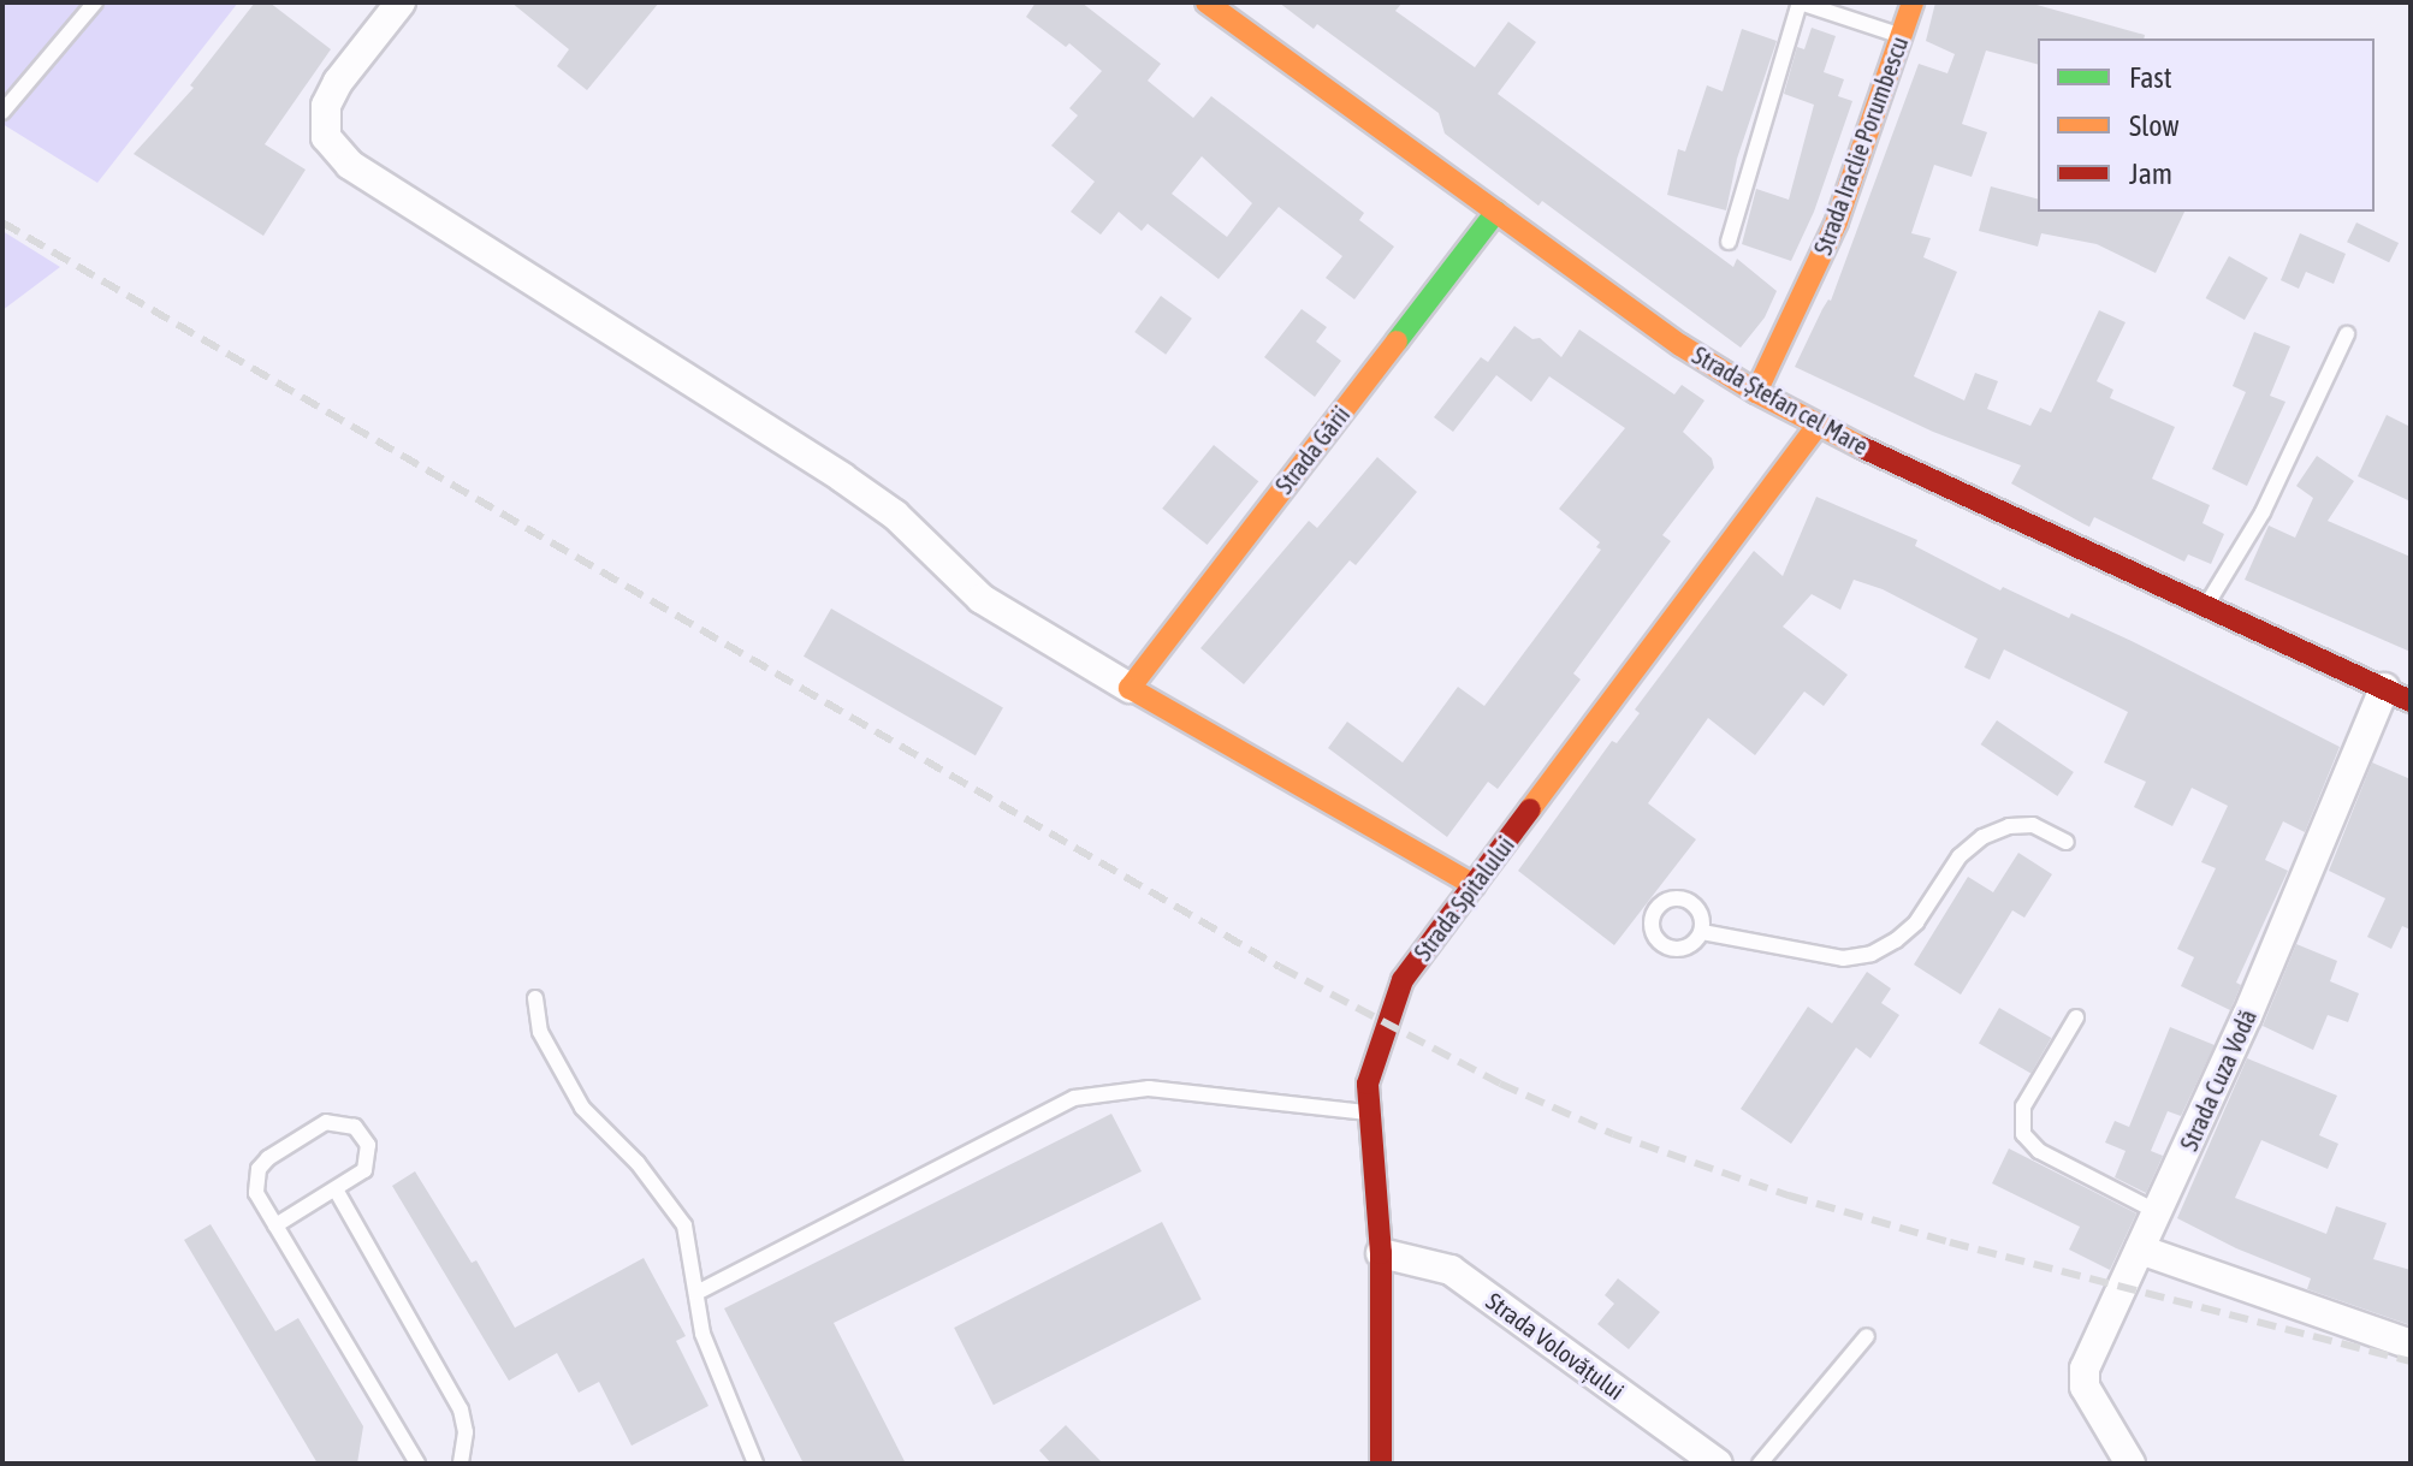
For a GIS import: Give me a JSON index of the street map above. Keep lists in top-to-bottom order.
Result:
{
  "streets": {
    "main road": [
      "Strada Iraclie Porumbescu",
      "Strada Ștefan cel Mare",
      "Strada Gării",
      "Strada Spitalului"
    ],
    "street": ["Strada Cuza Vodă", "Strada Volovățului"]
  },
  "crossings": [
    ["Strada Iraclie Porumbescu", "Strada Ștefan cel Mare"],
    ["Strada Ștefan cel Mare", "Strada Gării"],
    ["Strada Ștefan cel Mare", "Strada Spitalului"],
    ["Strada Ștefan cel Mare", "Strada Cuza Vodă"],
    ["Strada Spitalului", "Strada Volovățului"]
  ],
  "legend": ["Fast", "Slow", "Jam"]
}
